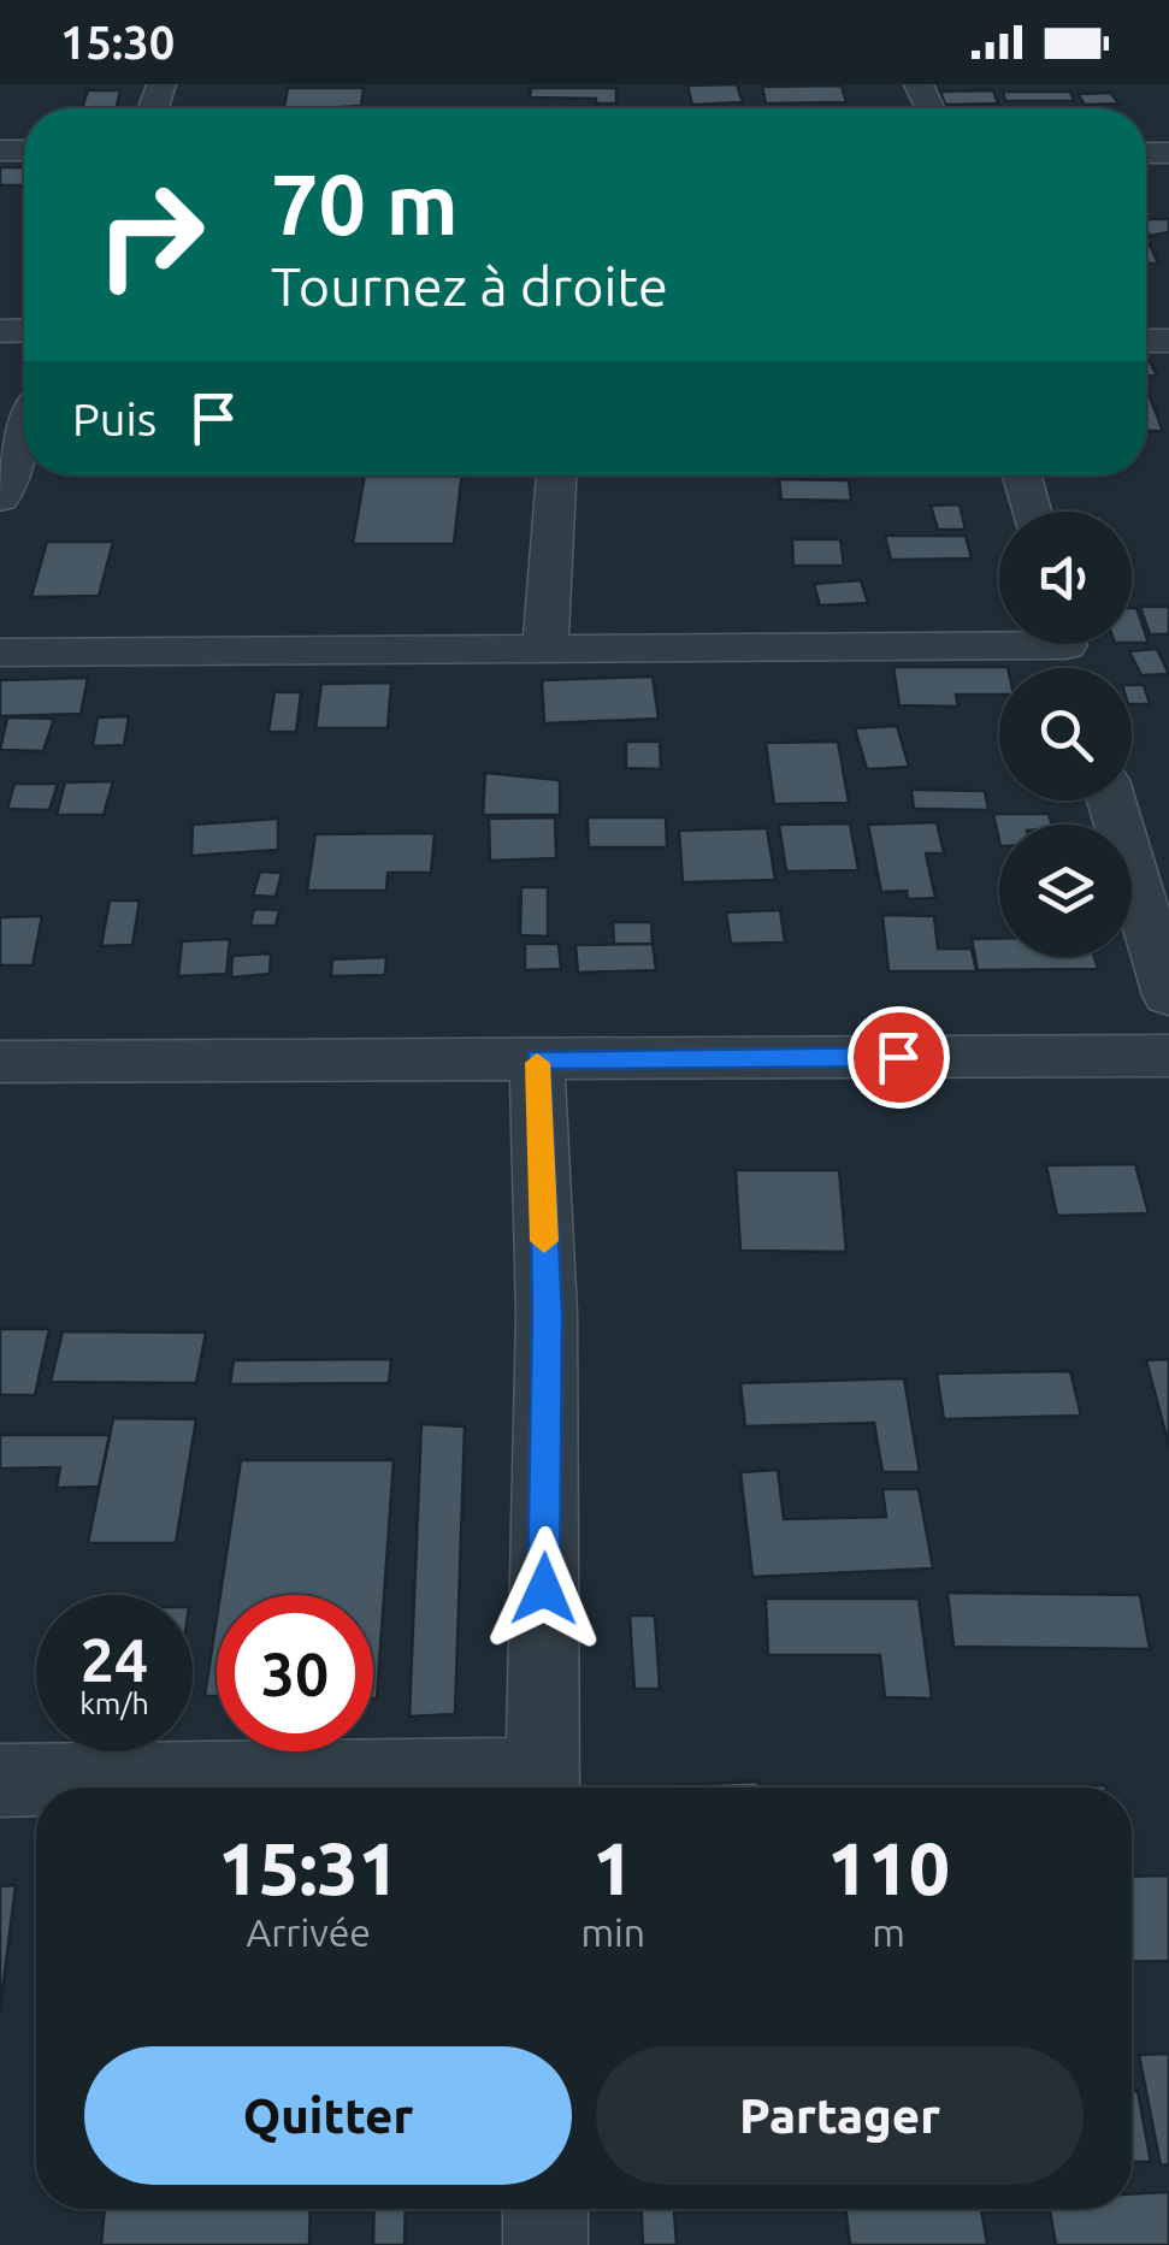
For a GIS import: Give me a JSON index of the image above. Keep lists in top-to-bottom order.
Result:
{
  "page": {
    "status": "15:30",
    "turn": ["70 m", "Tournez à droite"],
    "then": "Puis",
    "speed": "24 km/h",
    "limit": "30",
    "eta": [
      "15:31",
      "Arrivée",
      "1",
      "min",
      "110",
      "m"
    ],
    "buttons": ["Quitter", "Partager"]
  }
}
